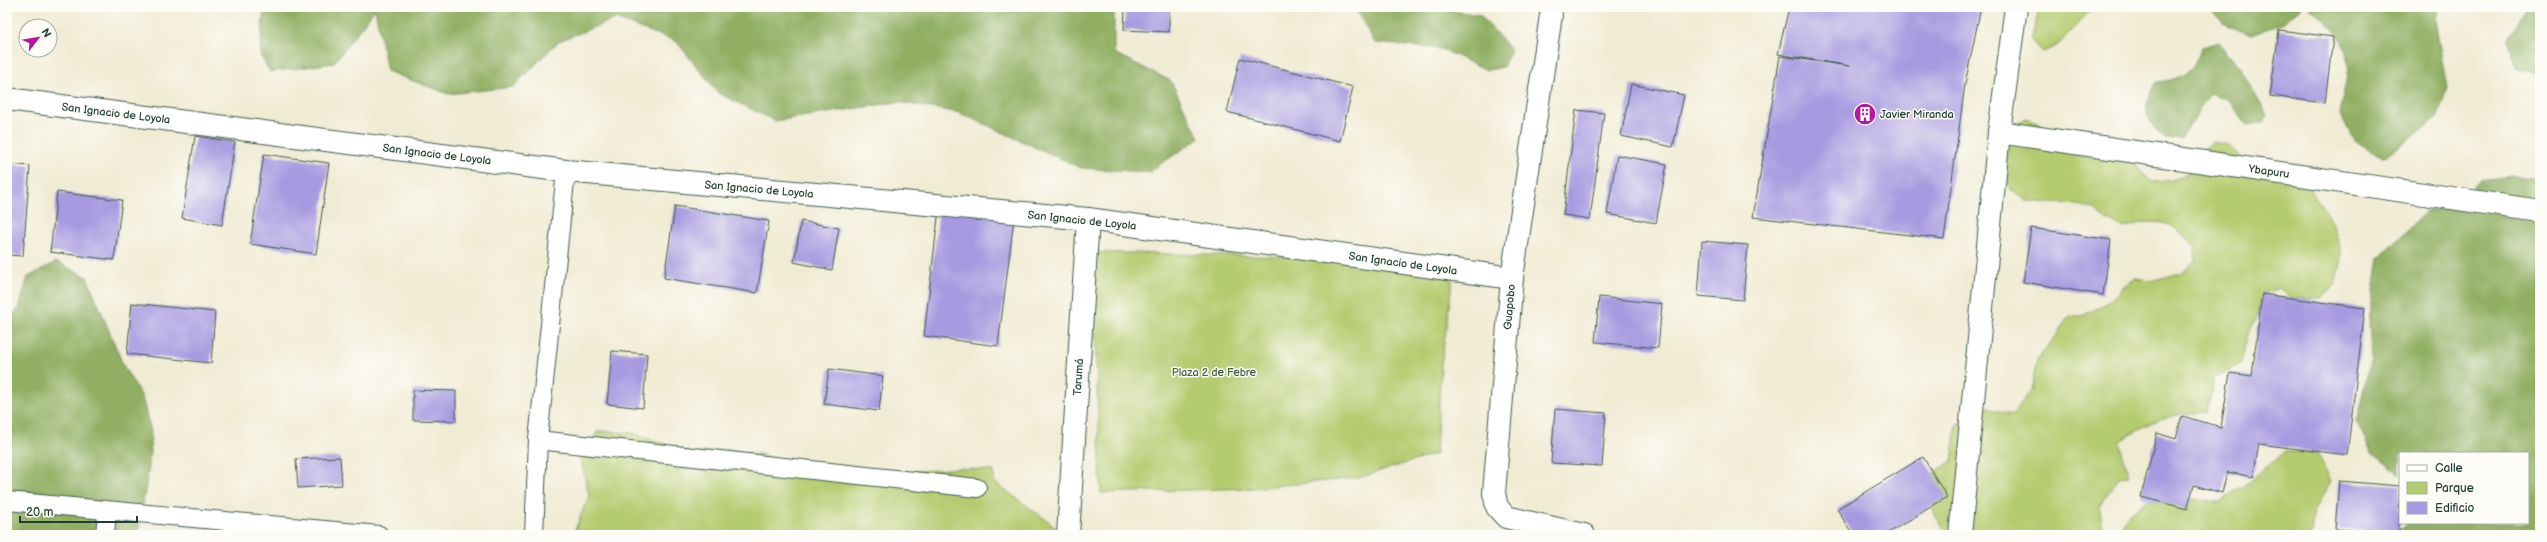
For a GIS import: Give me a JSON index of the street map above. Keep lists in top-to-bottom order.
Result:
{
  "streets": {
    "street": [
      "San Ignacio de Loyola",
      "Ybapuru",
      "Guapobo",
      "Tarumá"
    ]
  },
  "crossings": [
    ["San Ignacio de Loyola", "Guapobo"],
    ["San Ignacio de Loyola", "Tarumá"]
  ],
  "parks": ["Plaza 2 de Febre"],
  "places": {
    "building": ["Javier Miranda"]
  },
  "legend": ["Calle", "Parque", "Edificio"],
  "scale_bar": "20 m",
  "north": "top right"
}
